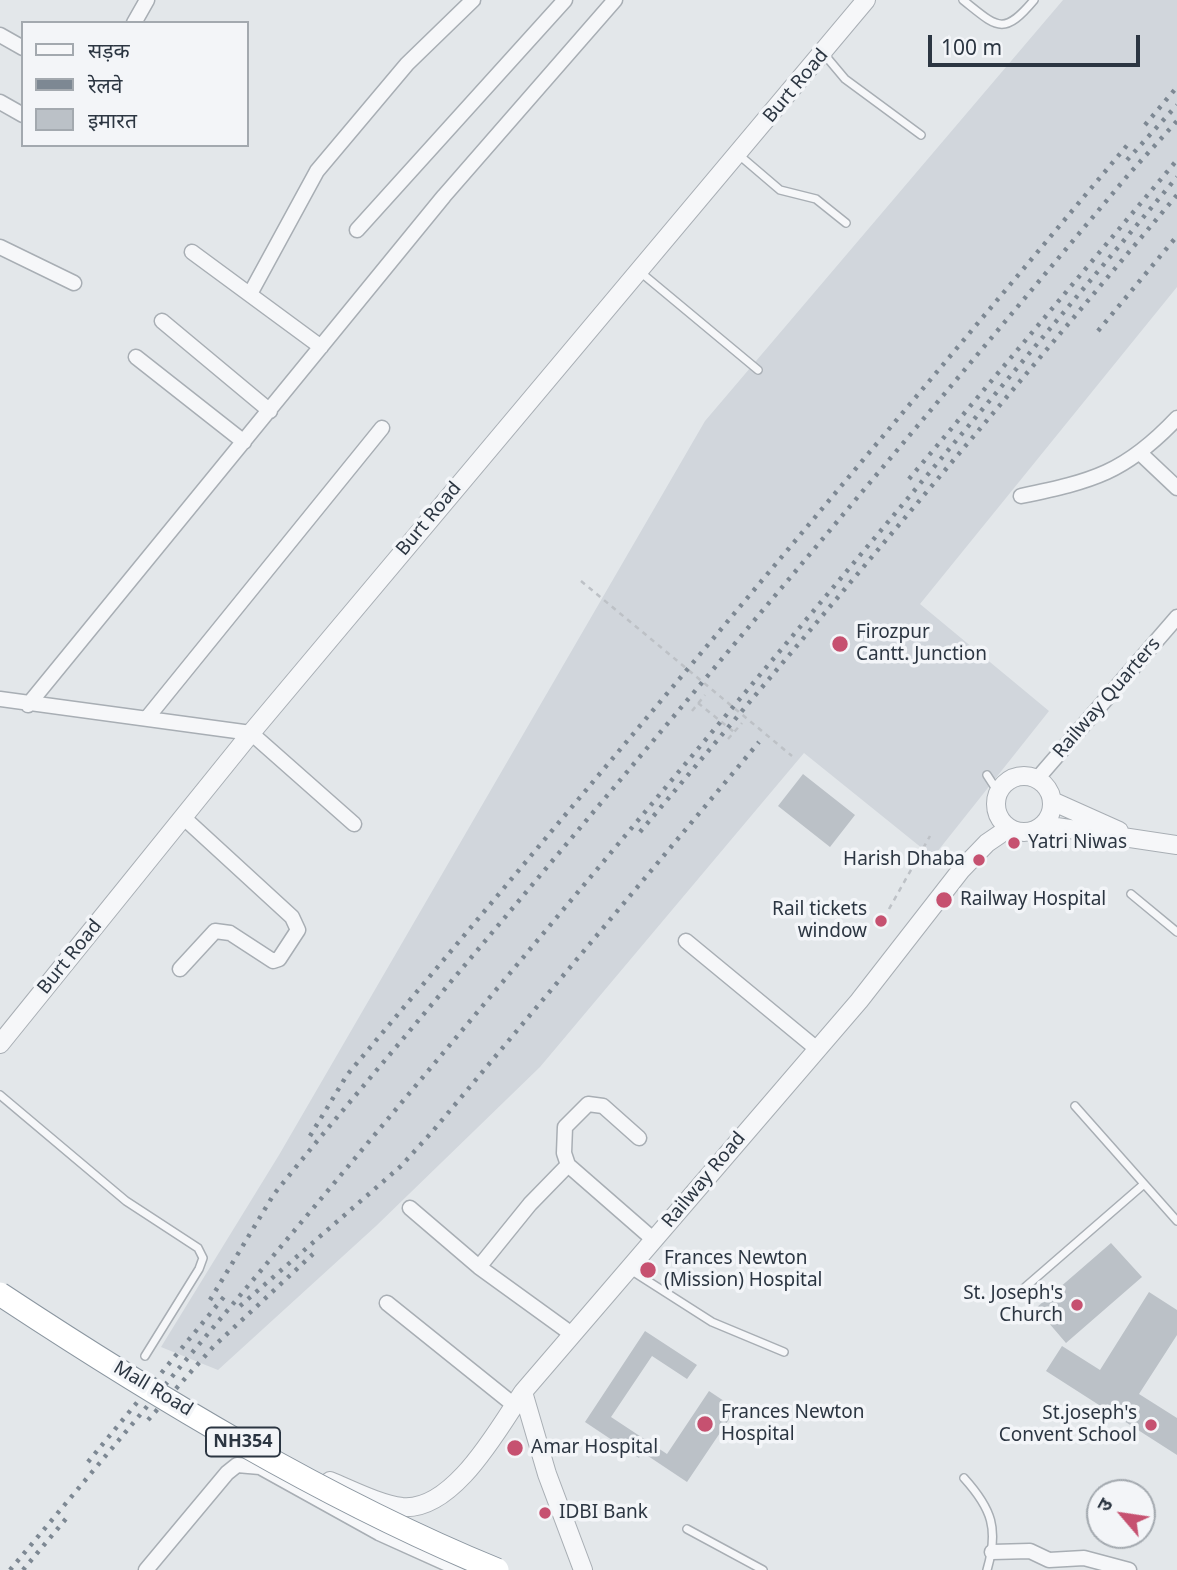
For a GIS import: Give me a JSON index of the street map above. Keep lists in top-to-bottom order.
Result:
{
  "streets": {
    "highway": ["Mall Road", "NH354"],
    "street": ["Burt Road", "Railway Quarters", "Railway Road"]
  },
  "crossings": [
    ["Railway Quarters", "Railway Road"],
    ["Railway Road", "Mall Road"]
  ],
  "places": [
    "Firozpur Cantt. Junction",
    "Yatri Niwas",
    "Harish Dhaba",
    "Railway Hospital",
    "Rail tickets window",
    "Frances Newton (Mission) Hospital",
    "St. Joseph's Church",
    "Frances Newton Hospital",
    "St.joseph's Convent School",
    "Amar Hospital",
    "IDBI Bank"
  ],
  "legend": ["सड़क", "रेलवे", "इमारत"],
  "scale_bar": "100 m",
  "north": "top left"
}
